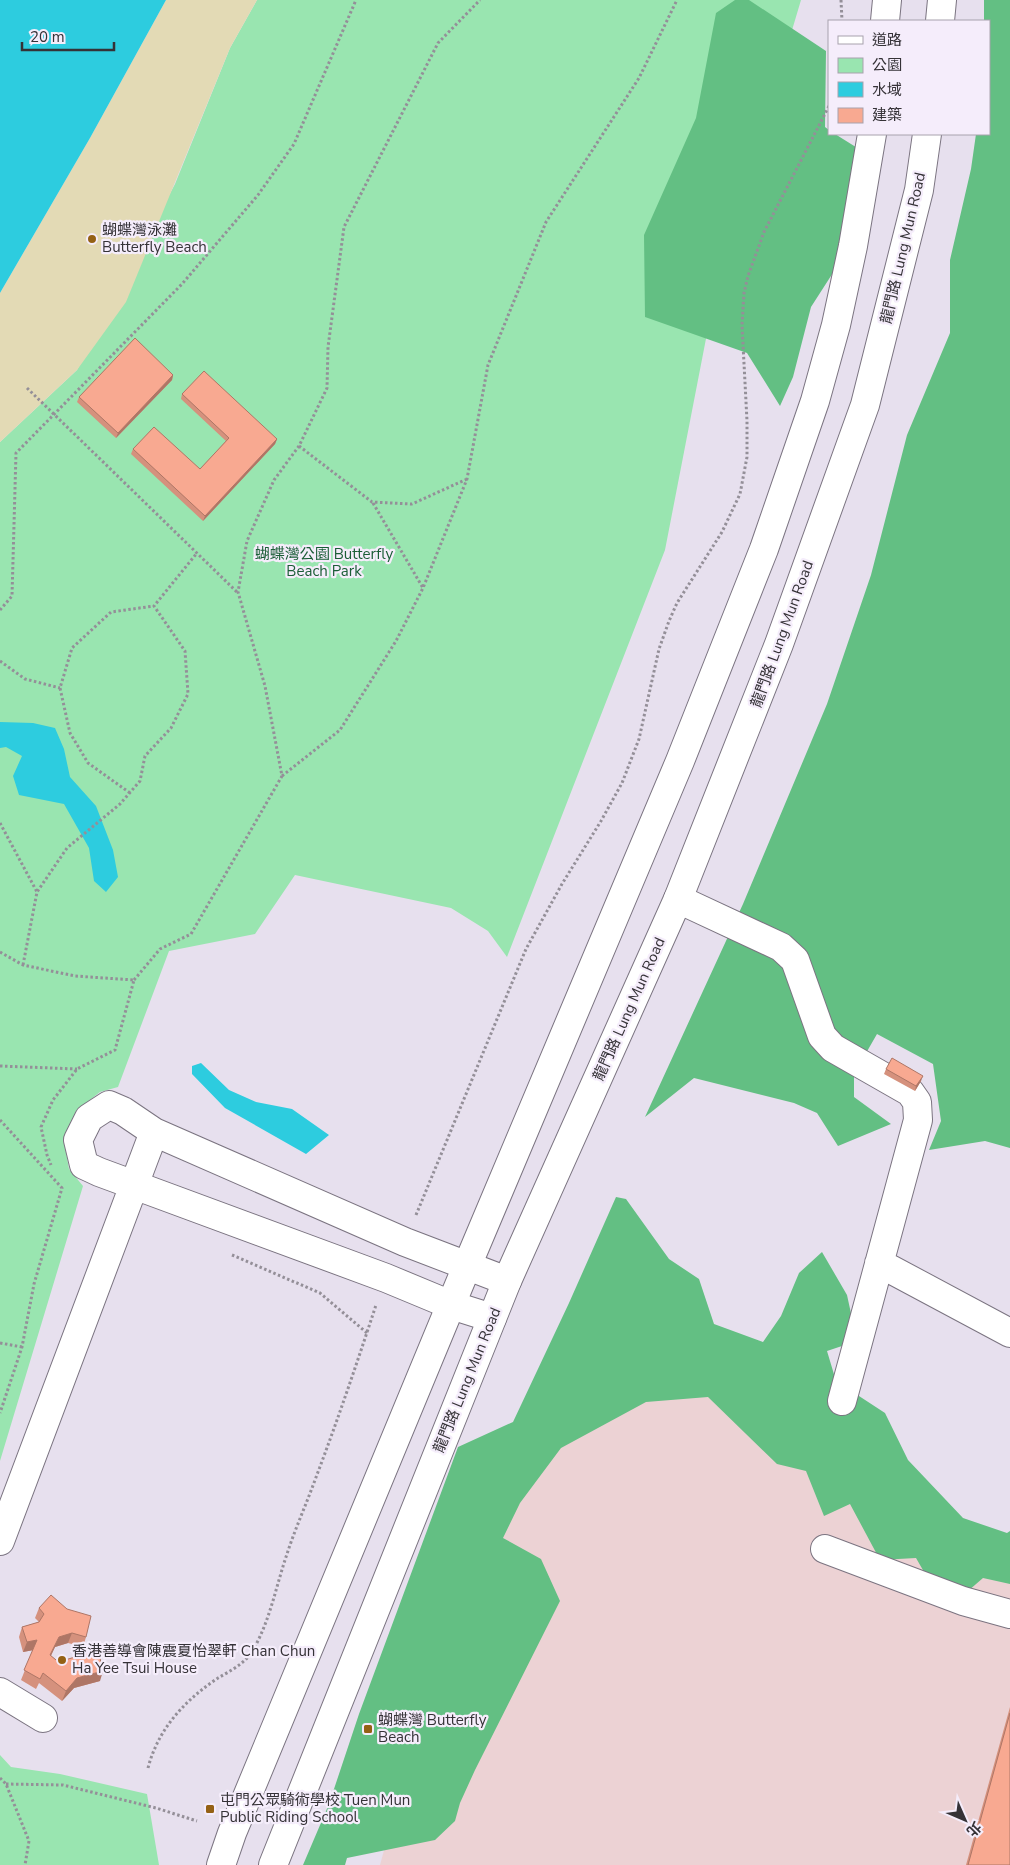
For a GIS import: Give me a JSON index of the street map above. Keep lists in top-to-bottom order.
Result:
{
  "streets": {
    "main road": ["龍門路 Lung Mun Road"]
  },
  "parks": ["蝴蝶灣公園 Butterfly Beach Park"],
  "places": {
    "other": ["蝴蝶灣泳灘 Butterfly Beach", "香港善導會陳震夏怡翠軒 Chan Chun Ha Yee Tsui House"],
    "transit": ["蝴蝶灣 Butterfly Beach", "屯門公眾騎術學校 Tuen Mun Public Riding School"]
  },
  "legend": [
    "道路",
    "公園",
    "水域",
    "建築"
  ],
  "scale_bar": "20 m",
  "north": "bottom right"
}
